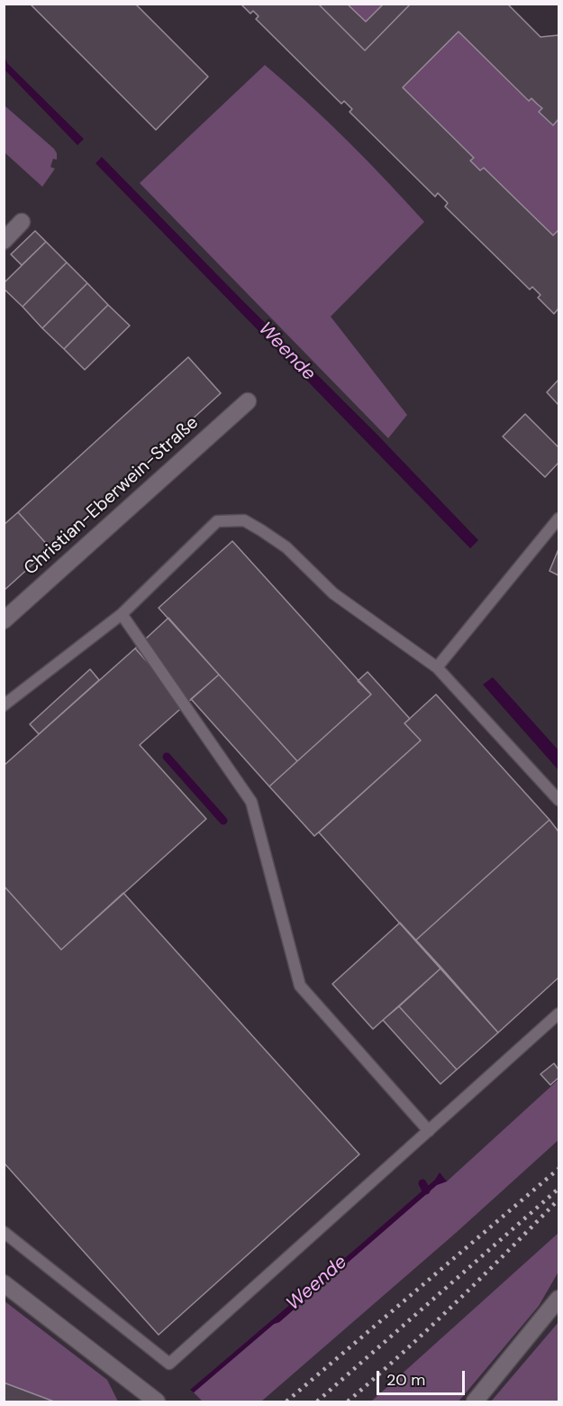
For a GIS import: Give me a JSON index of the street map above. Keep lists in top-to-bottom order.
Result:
{
  "streets": {
    "street": ["Christian-Eberwein-Straße"]
  },
  "water": ["Weende"],
  "scale_bar": "20 m"
}
